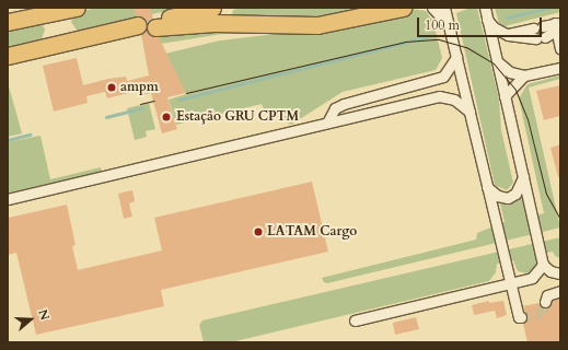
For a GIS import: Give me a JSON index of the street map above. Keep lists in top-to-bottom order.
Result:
{
  "places": ["ampm", "Estação GRU CPTM", "LATAM Cargo"],
  "scale_bar": "100 m",
  "north": "right"
}
